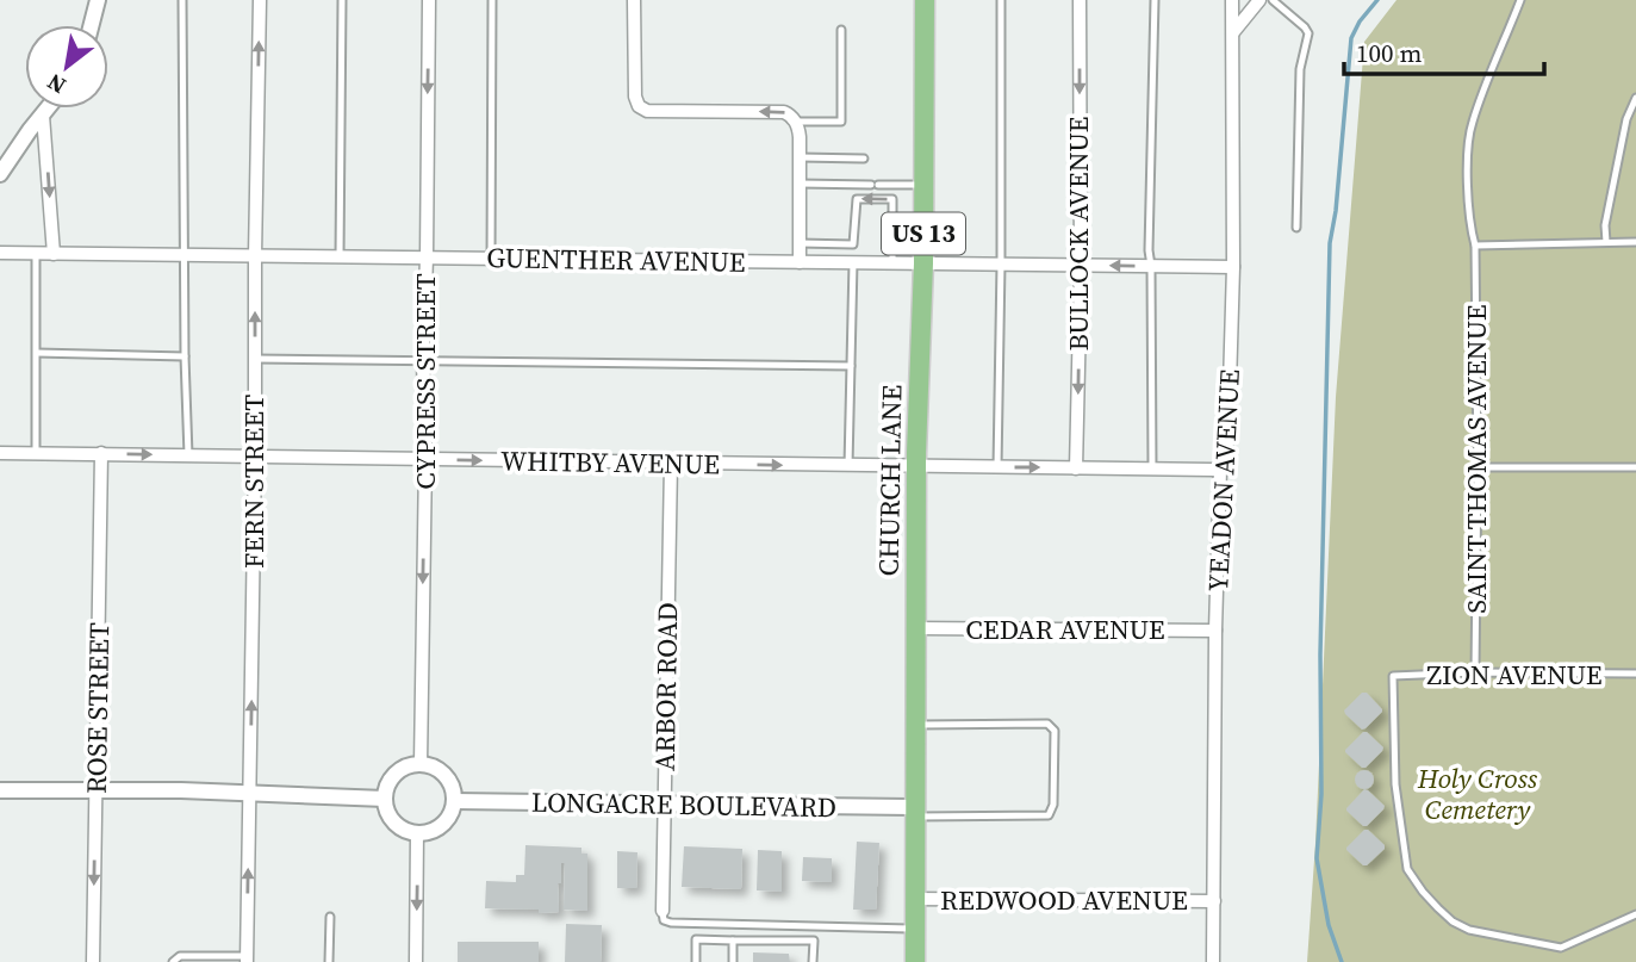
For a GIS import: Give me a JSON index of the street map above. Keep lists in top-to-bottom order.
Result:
{
  "streets": {
    "main road": ["US 13", "CHURCH LANE"],
    "street": [
      "BULLOCK AVENUE",
      "GUENTHER AVENUE",
      "CYPRESS STREET",
      "WHITBY AVENUE",
      "YEADON AVENUE",
      "FERN STREET",
      "CEDAR AVENUE",
      "ARBOR ROAD",
      "ROSE STREET",
      "LONGACRE BOULEVARD",
      "REDWOOD AVENUE"
    ],
    "lane": ["SAINT THOMAS AVENUE", "ZION AVENUE"]
  },
  "crossings": [
    ["BULLOCK AVENUE", "GUENTHER AVENUE"],
    ["BULLOCK AVENUE", "WHITBY AVENUE"],
    ["GUENTHER AVENUE", "CYPRESS STREET"],
    ["GUENTHER AVENUE", "CHURCH LANE"],
    ["GUENTHER AVENUE", "YEADON AVENUE"],
    ["GUENTHER AVENUE", "FERN STREET"],
    ["CYPRESS STREET", "WHITBY AVENUE"],
    ["CYPRESS STREET", "LONGACRE BOULEVARD"],
    ["SAINT THOMAS AVENUE", "ZION AVENUE"],
    ["WHITBY AVENUE", "CHURCH LANE"],
    ["WHITBY AVENUE", "YEADON AVENUE"],
    ["WHITBY AVENUE", "FERN STREET"],
    ["WHITBY AVENUE", "ARBOR ROAD"],
    ["WHITBY AVENUE", "ROSE STREET"],
    ["CHURCH LANE", "CEDAR AVENUE"],
    ["CHURCH LANE", "LONGACRE BOULEVARD"],
    ["CHURCH LANE", "REDWOOD AVENUE"],
    ["YEADON AVENUE", "CEDAR AVENUE"],
    ["YEADON AVENUE", "REDWOOD AVENUE"],
    ["ARBOR ROAD", "LONGACRE BOULEVARD"]
  ],
  "one_way": [
    "BULLOCK AVENUE",
    "CYPRESS STREET",
    "WHITBY AVENUE",
    "FERN STREET"
  ],
  "parks": ["Holy Cross Cemetery"],
  "scale_bar": "100 m",
  "north": "bottom left"
}
